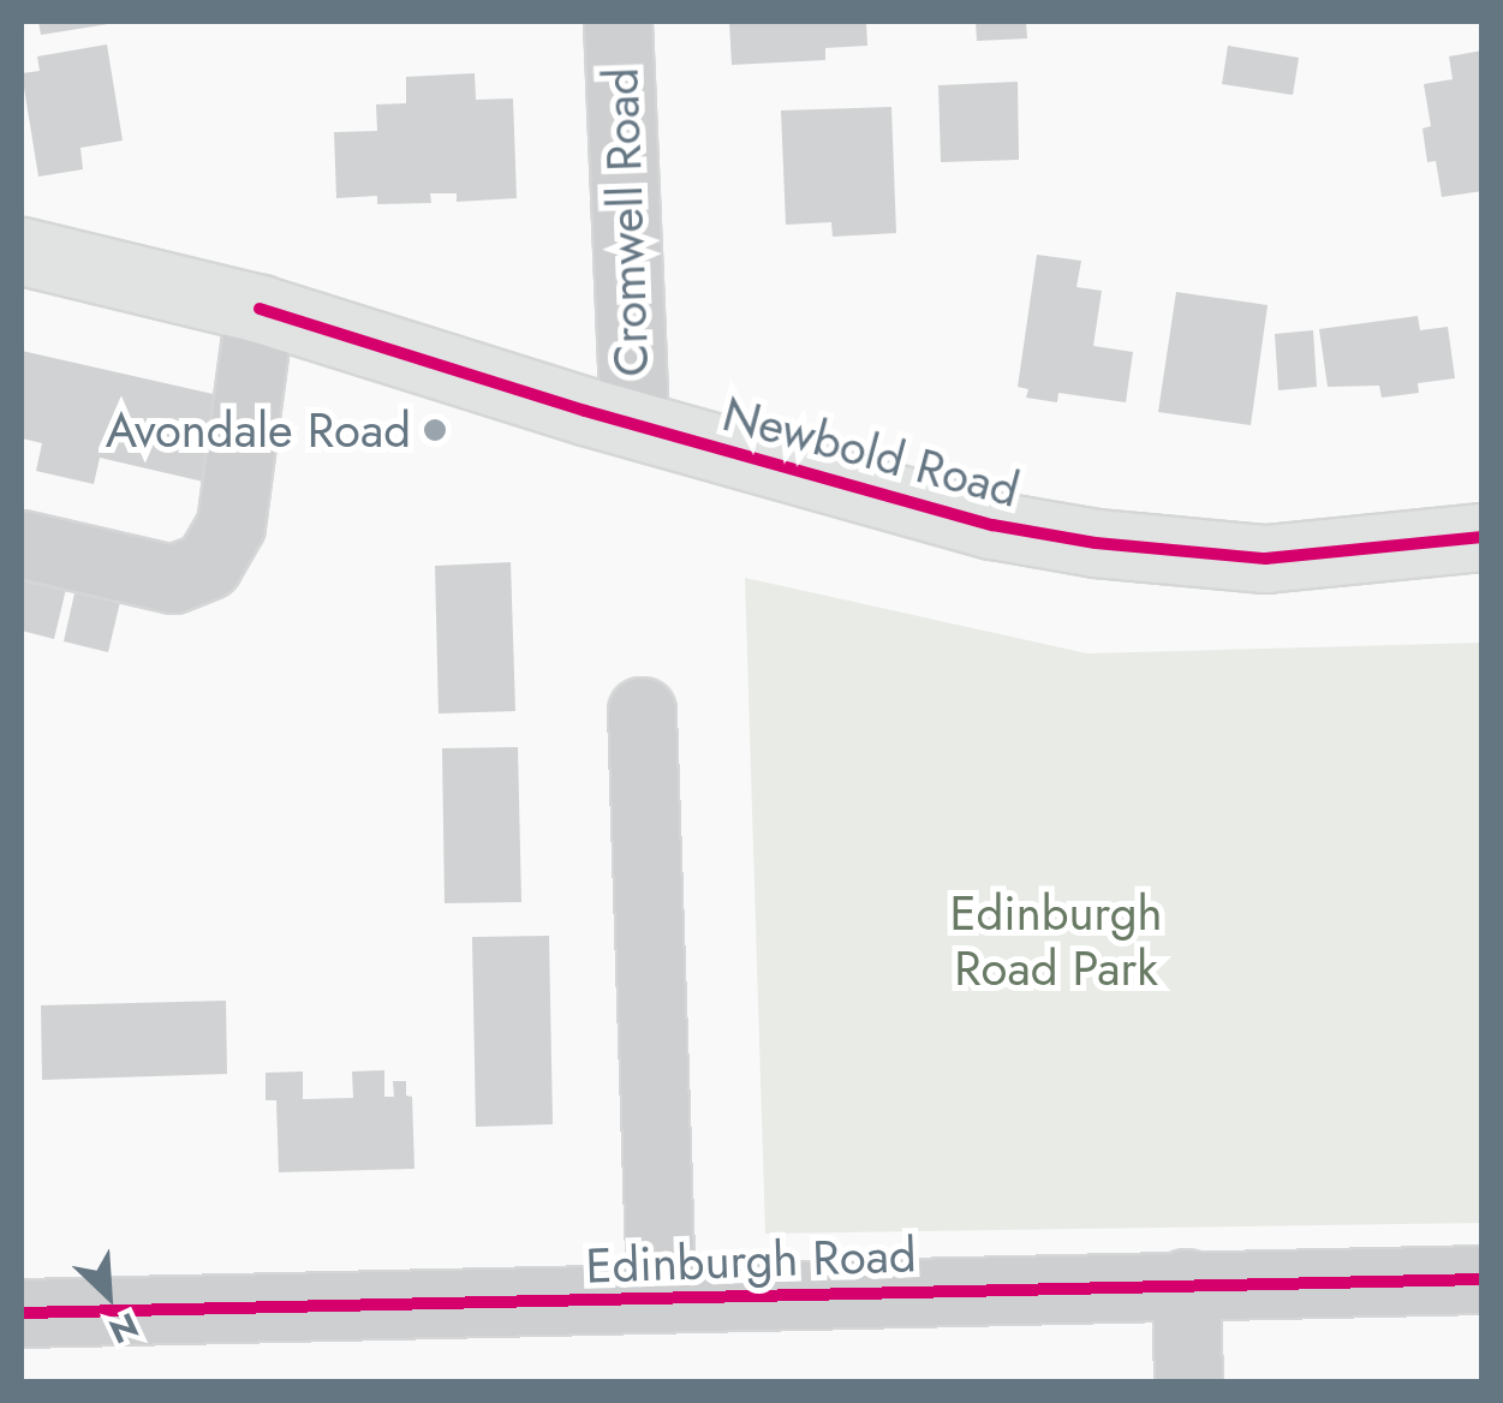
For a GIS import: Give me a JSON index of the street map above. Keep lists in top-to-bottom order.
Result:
{
  "streets": {
    "main road": ["Newbold Road"],
    "street": ["Cromwell Road", "Edinburgh Road"]
  },
  "crossings": [
    ["Cromwell Road", "Newbold Road"]
  ],
  "parks": ["Edinburgh Road Park"],
  "places": ["Avondale Road"],
  "north": "bottom right"
}
